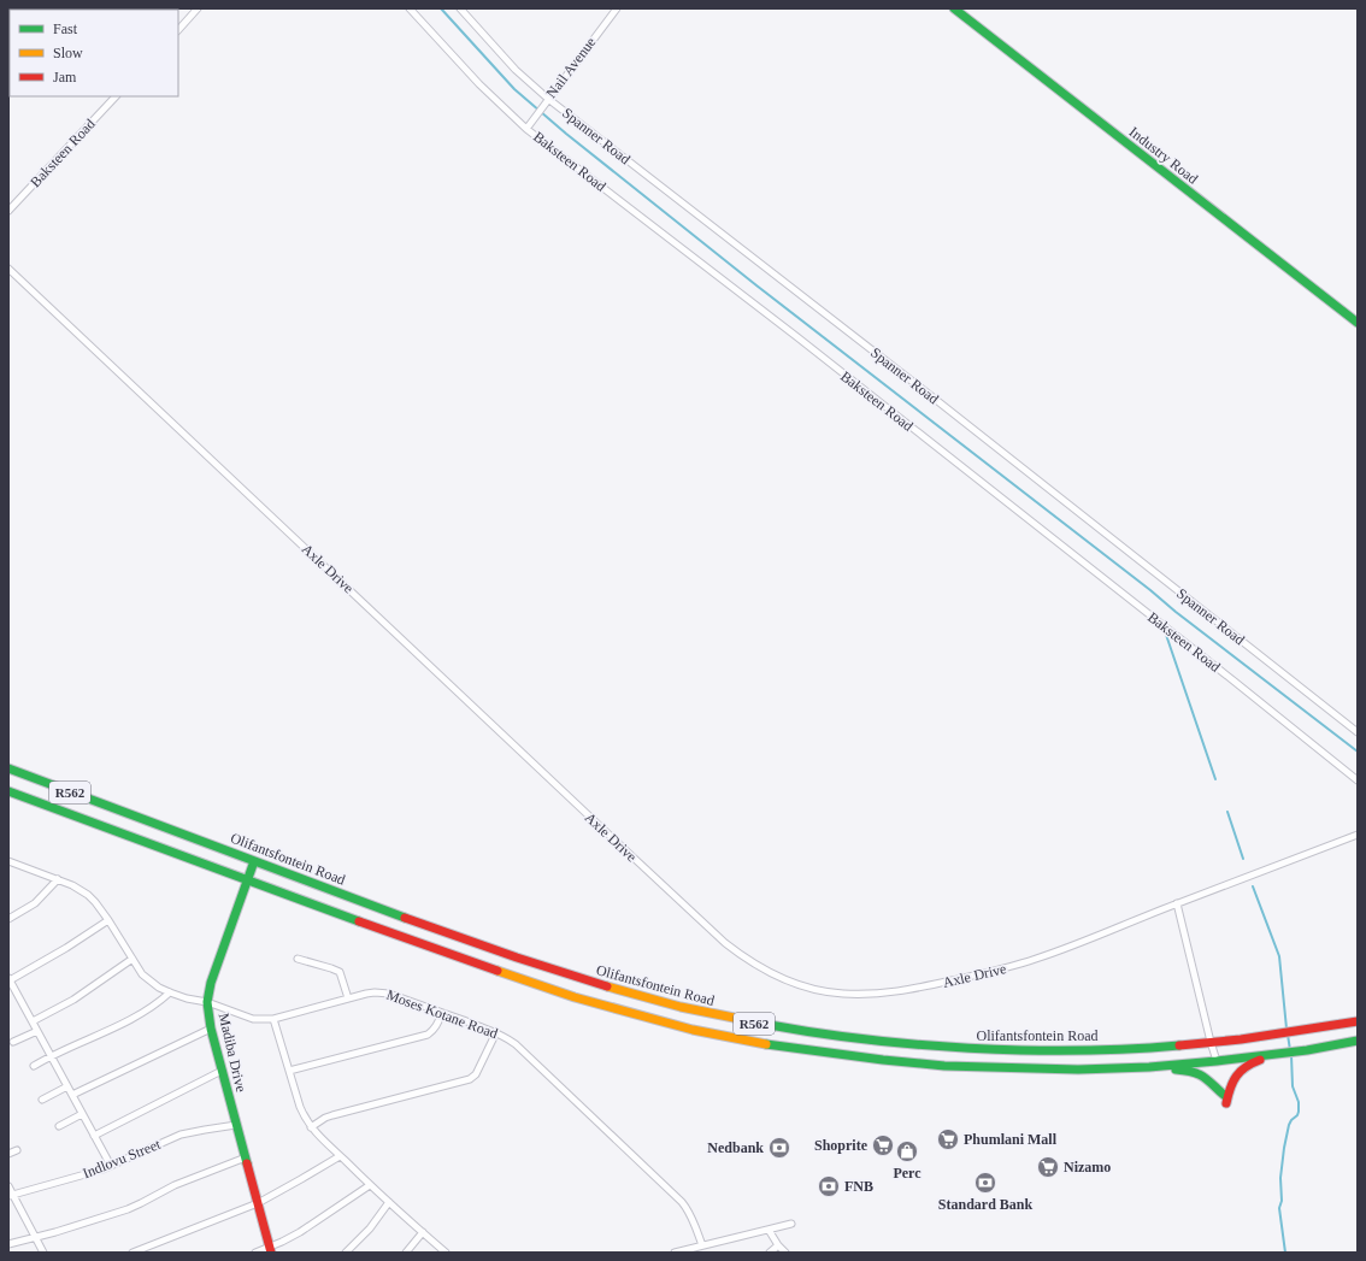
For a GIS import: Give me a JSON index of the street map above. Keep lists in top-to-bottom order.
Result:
{
  "streets": {
    "main road": [
      "Industry Road",
      "R562",
      "Olifantsfontein Road",
      "Madiba Drive"
    ],
    "street": [
      "Nail Avenue",
      "Spanner Road",
      "Baksteen Road",
      "Axle Drive",
      "Moses Kotane Road",
      "Indlovu Street"
    ]
  },
  "crossings": [
    ["Nail Avenue", "Spanner Road"],
    ["Nail Avenue", "Baksteen Road"],
    ["R562", "Madiba Drive"],
    ["Olifantsfontein Road", "Madiba Drive"],
    ["Moses Kotane Road", "Madiba Drive"],
    ["Madiba Drive", "Indlovu Street"]
  ],
  "places": {
    "supermarket": ["Phumlani Mall", "Shoprite", "Nizamo"],
    "bank": ["Nedbank", "Standard Bank", "FNB"],
    "shop": ["Perc"]
  },
  "legend": ["Fast", "Slow", "Jam"]
}
